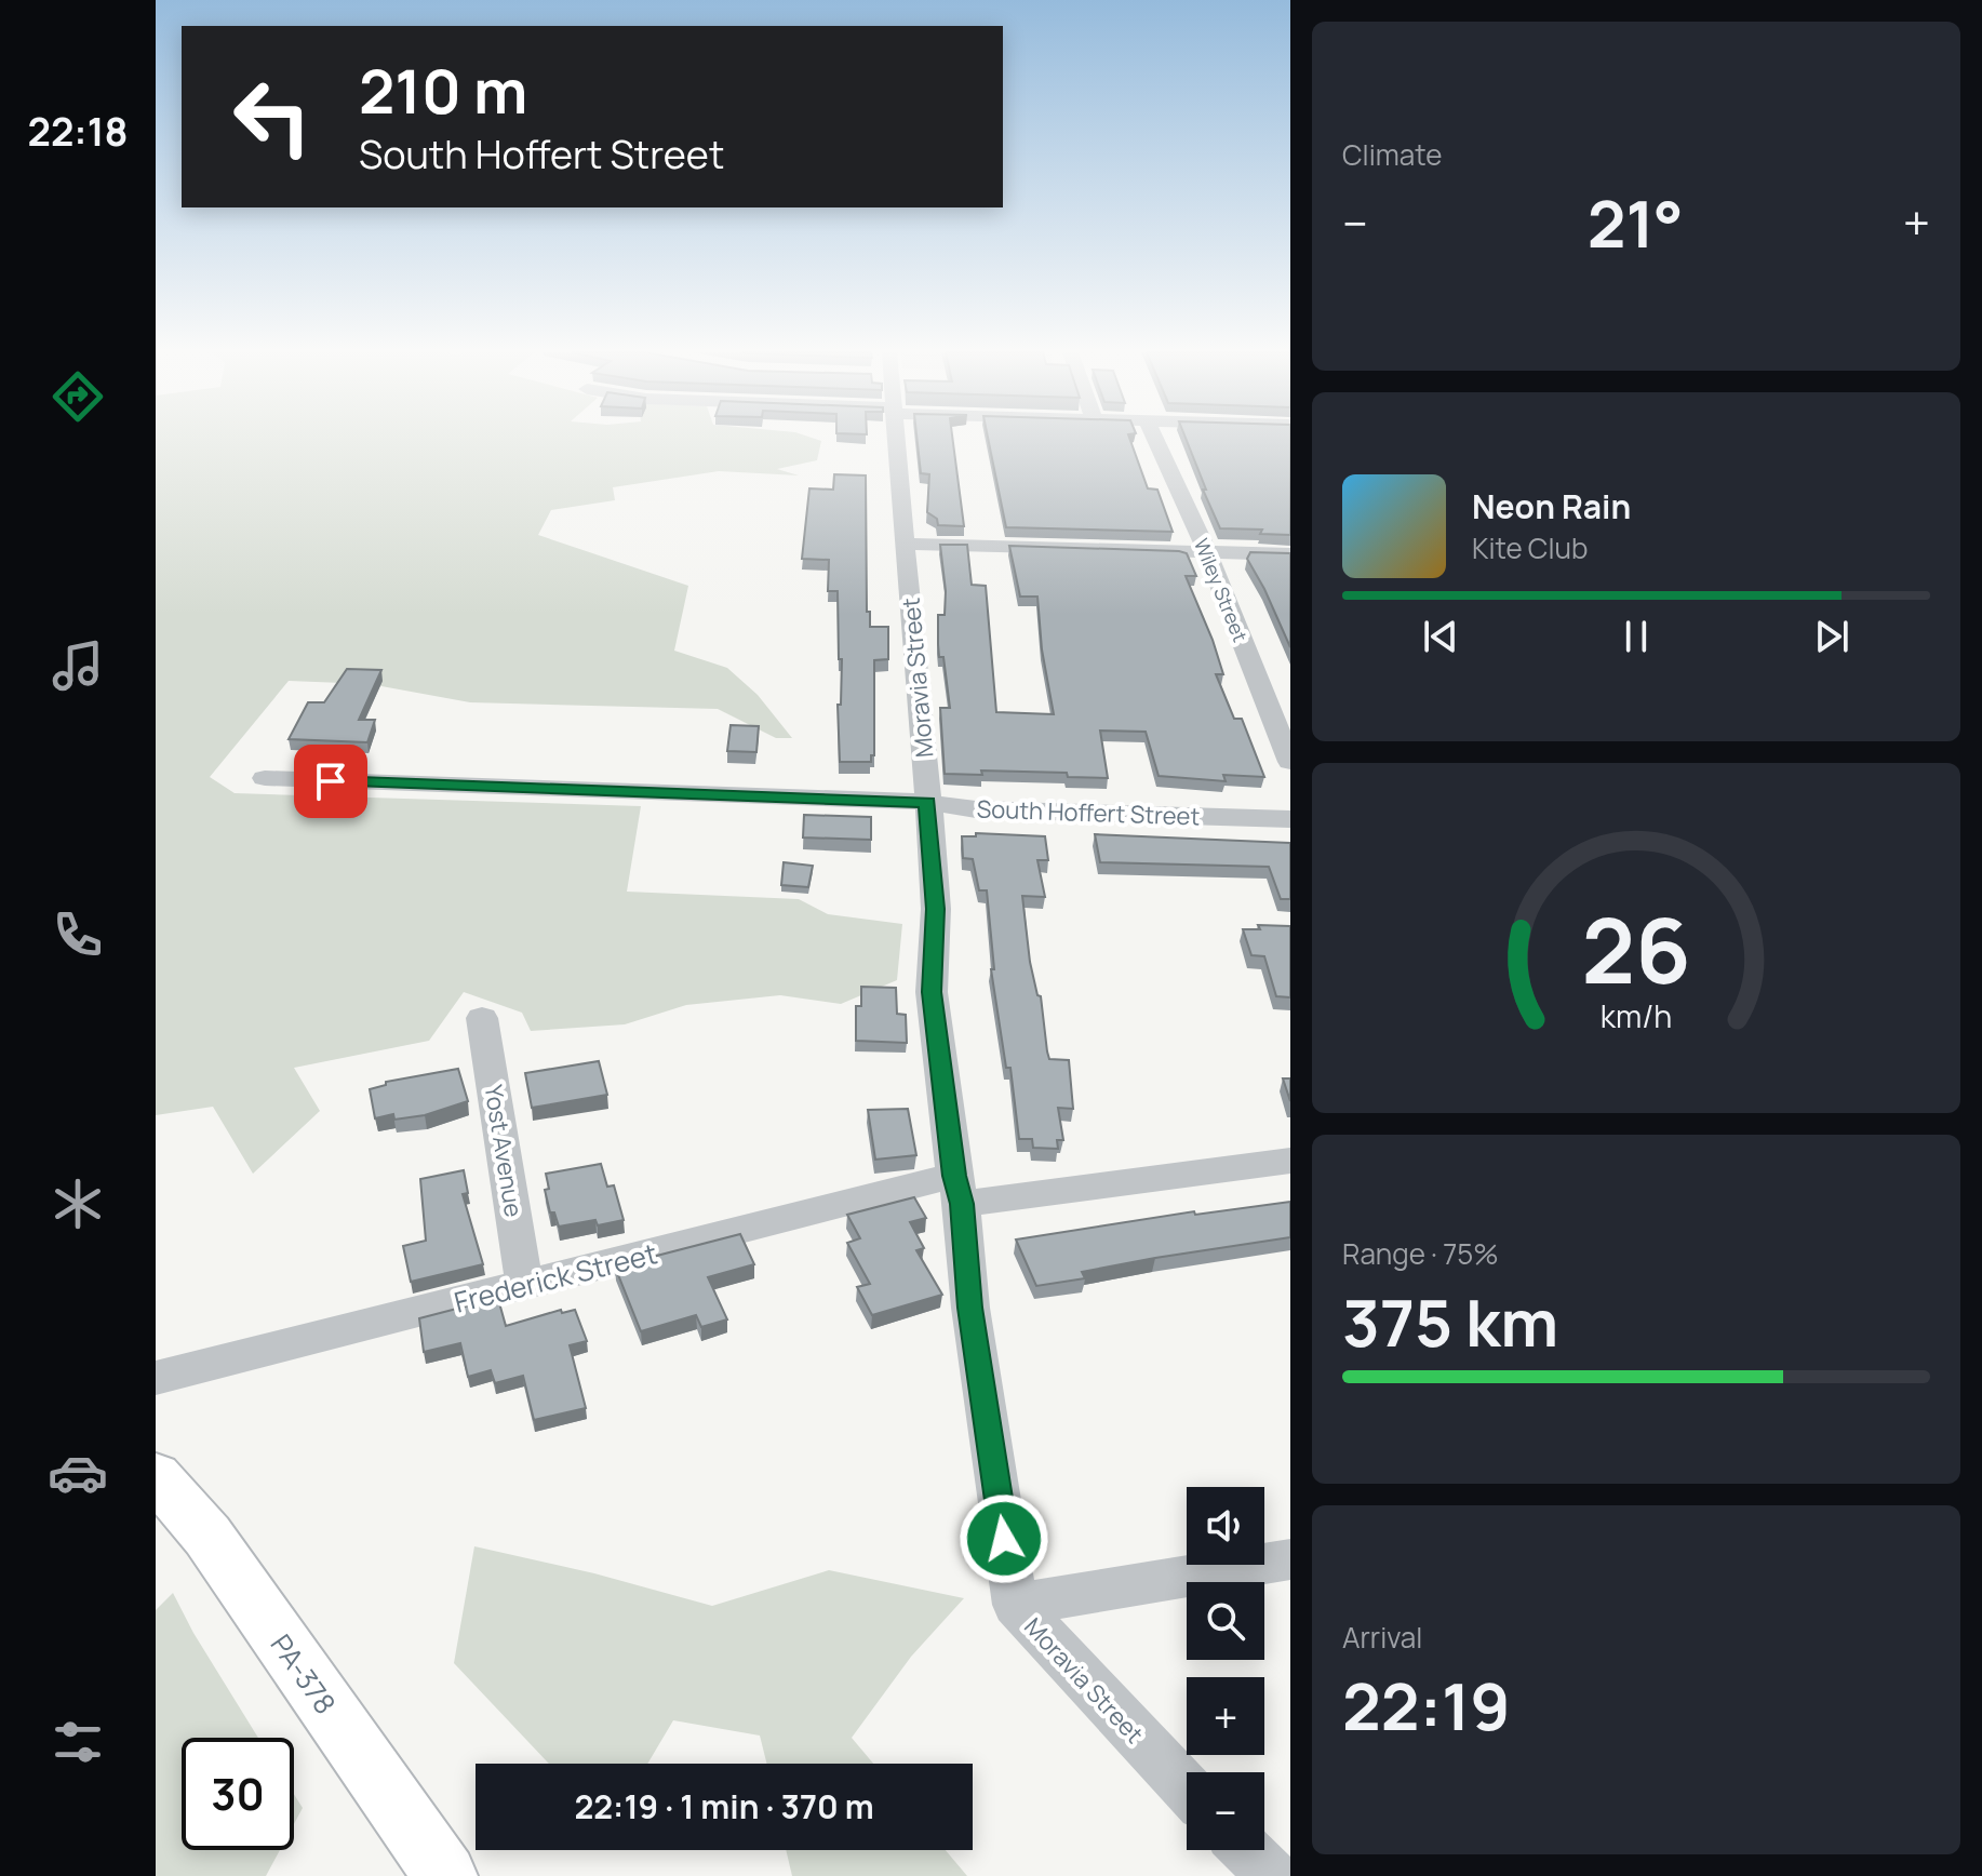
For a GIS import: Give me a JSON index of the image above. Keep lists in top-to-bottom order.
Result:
{
  "streets": {
    "main road": ["PA-378"],
    "street": [
      "Wiley Street",
      "Moravia Street",
      "South Hoffert Street",
      "Yost Avenue",
      "Frederick Street"
    ]
  },
  "crossings": [
    ["Moravia Street", "South Hoffert Street"],
    ["Moravia Street", "Frederick Street"],
    ["Yost Avenue", "Frederick Street"]
  ],
  "page": {
    "tabs": "22:18",
    "tile": [
      "Climate",
      ["Range · 75%", "375 km"],
      ["Arrival", "22:19"]
    ],
    "turn": ["210 m", "South Hoffert Street"],
    "heat": ["−", "21°", "+"],
    "song": ["Neon Rain", "Kite Club"],
    "map_buttons": ["+", "−"],
    "limit": "30",
    "trip": "22:19 · 1 min · 370 m",
    "gauge": ["26", "km/h"]
  }
}
